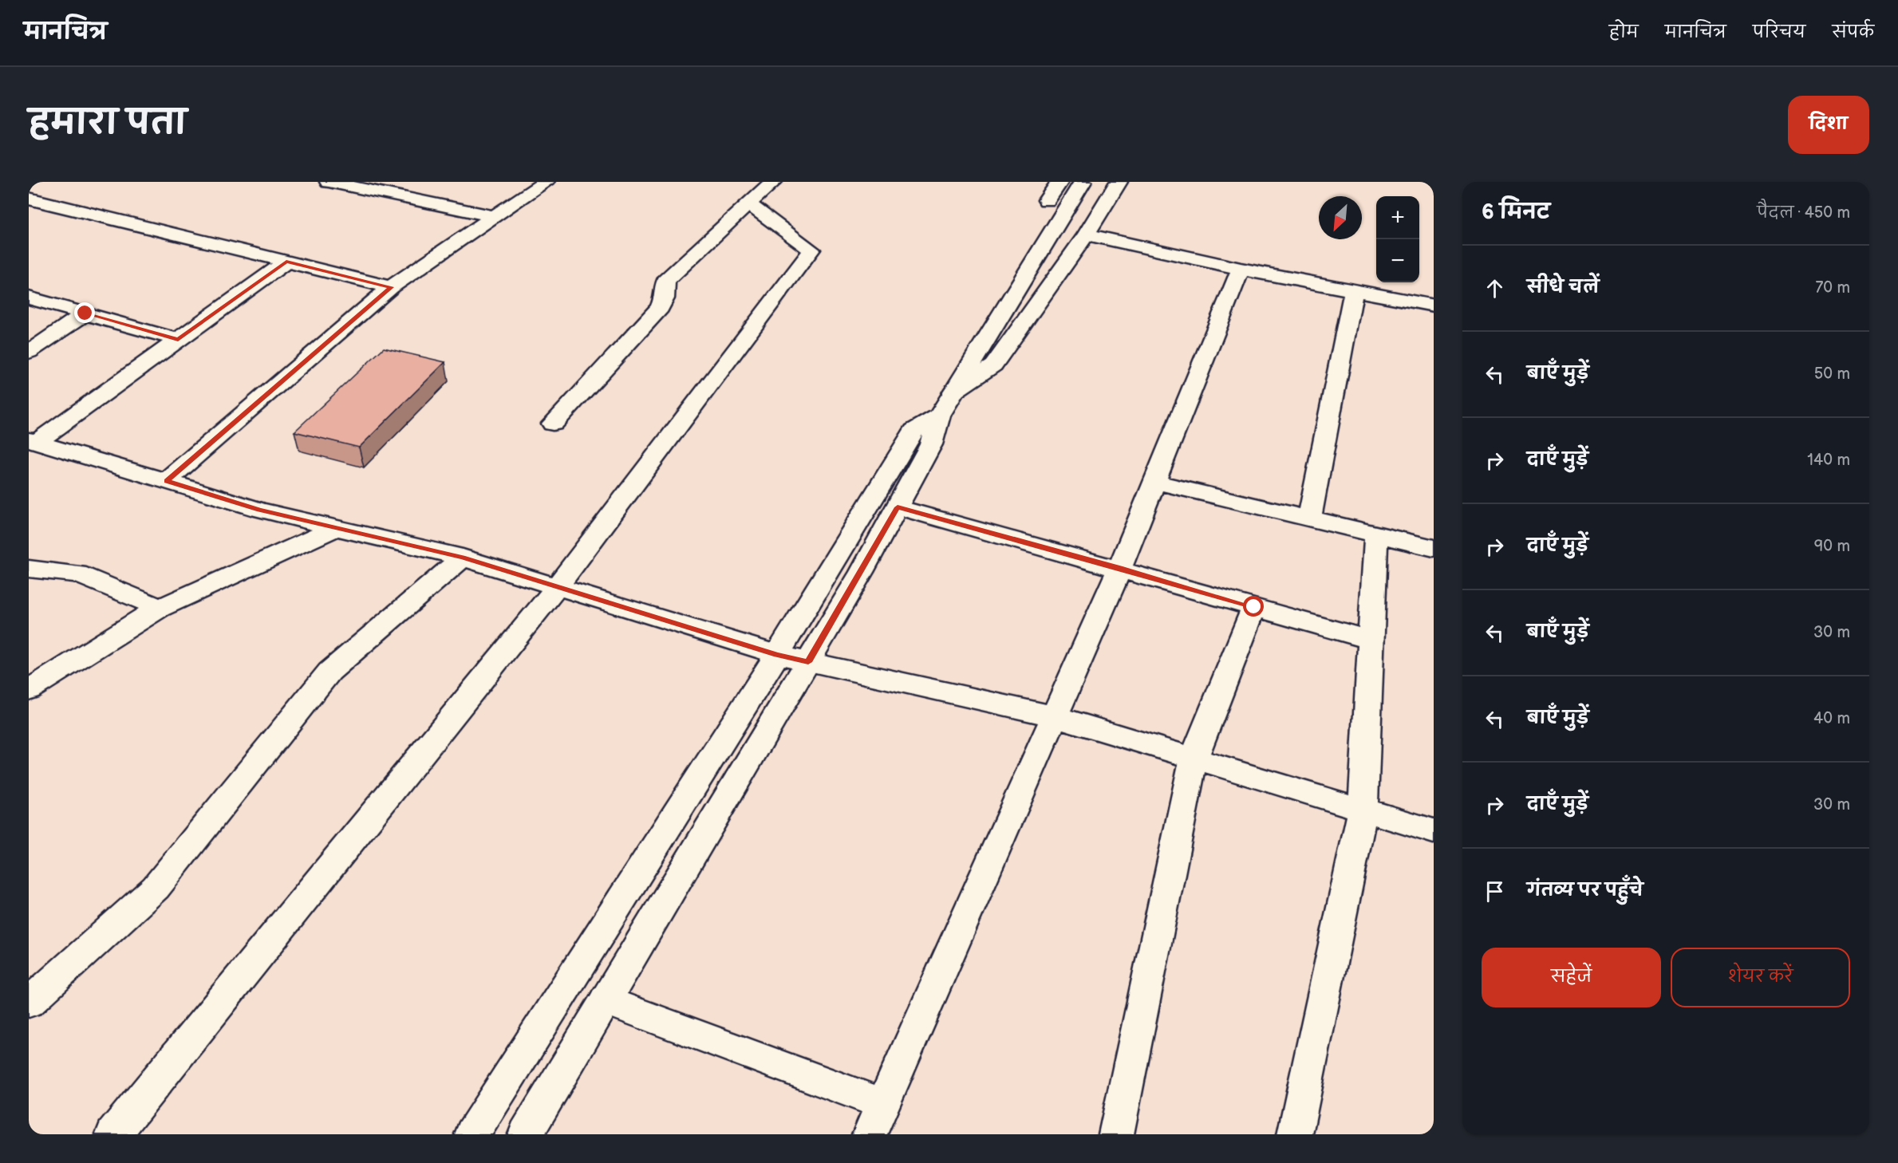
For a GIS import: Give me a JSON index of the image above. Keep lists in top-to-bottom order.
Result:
{
  "north": "bottom left",
  "page": {
    "header": "मानचित्र",
    "nav": [
      "होम",
      "मानचित्र",
      "परिचय",
      "संपर्क"
    ],
    "title": "हमारा पता",
    "buttons": [
      "दिशा",
      ["सहेजें", "शेयर करें"]
    ],
    "heading": ["6 मिनट", "पैदल · 450 m"],
    "map_buttons": ["+", "−"],
    "list": [
      ["सीधे चलें", "70 m"],
      ["बाएँ मुड़ें", "50 m"],
      ["दाएँ मुड़ें", "140 m"],
      ["दाएँ मुड़ें", "90 m"],
      ["बाएँ मुड़ें", "30 m"],
      ["बाएँ मुड़ें", "40 m"],
      ["दाएँ मुड़ें", "30 m"],
      "गंतव्य पर पहुँचे"
    ]
  }
}
